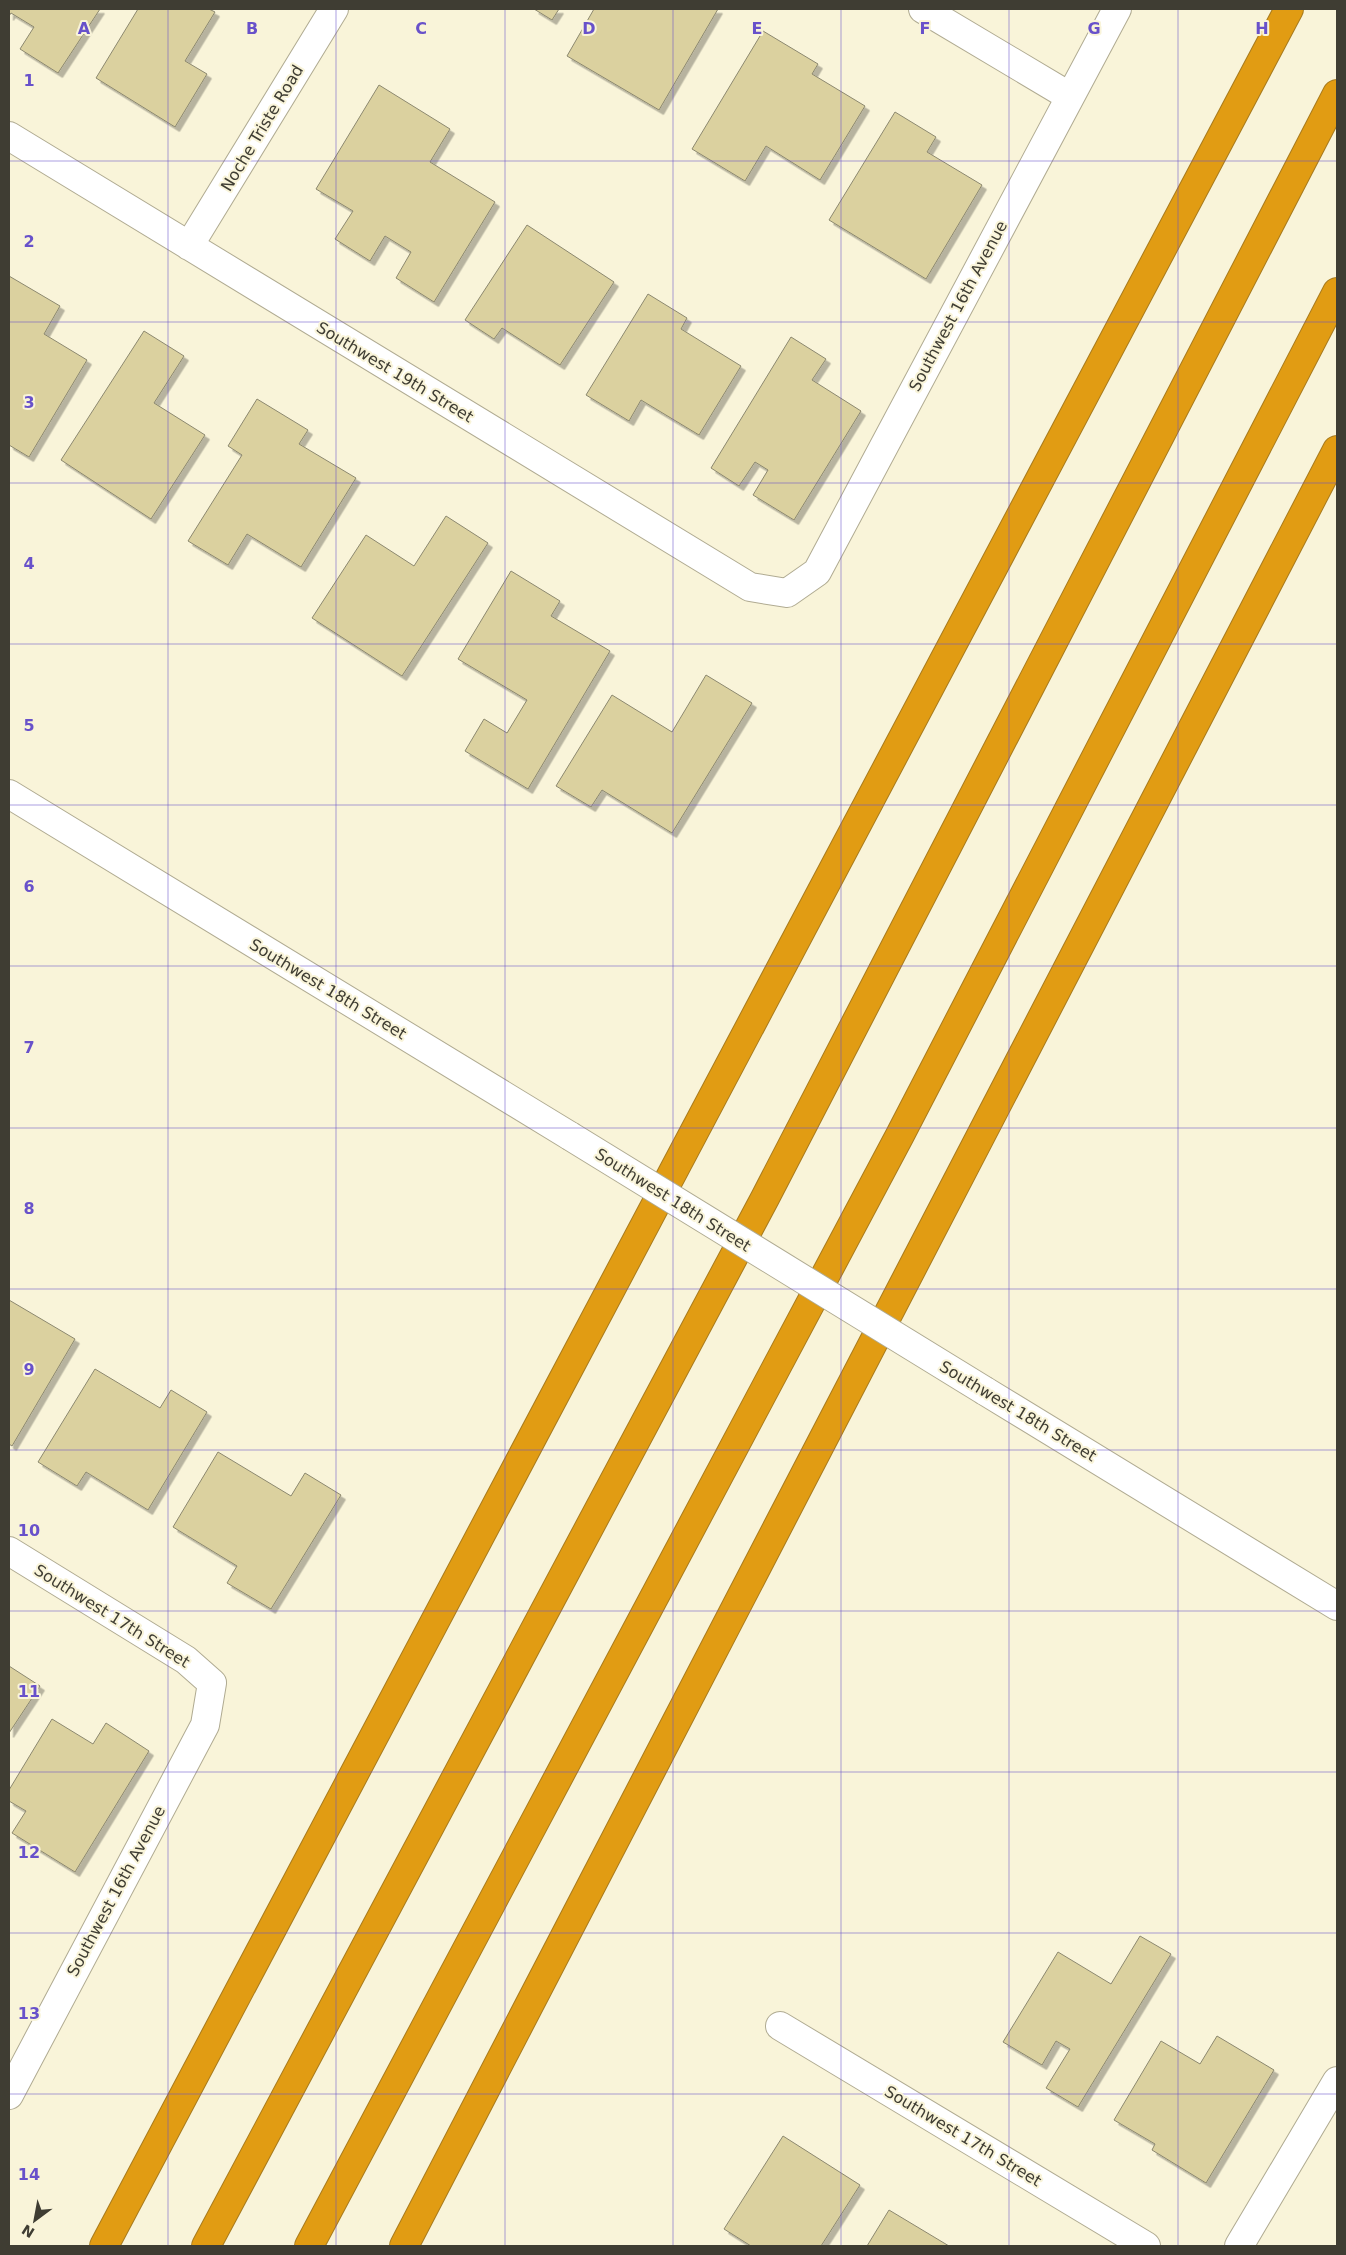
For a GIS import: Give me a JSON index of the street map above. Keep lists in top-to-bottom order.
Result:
{
  "streets": {
    "street": [
      "Noche Triste Road",
      "Southwest 16th Avenue",
      "Southwest 19th Street",
      "Southwest 18th Street",
      "Southwest 17th Street"
    ]
  },
  "crossings": [
    ["Noche Triste Road", "Southwest 19th Street"],
    ["Southwest 16th Avenue", "Southwest 19th Street"],
    ["Southwest 16th Avenue", "Southwest 17th Street"]
  ],
  "north": "bottom left",
  "grid": {
    "columns": [
      "A",
      "B",
      "C",
      "D",
      "E",
      "F",
      "G",
      "H"
    ],
    "rows": [
      "1",
      "2",
      "3",
      "4",
      "5",
      "6",
      "7",
      "8",
      "9",
      "10",
      "11",
      "12",
      "13",
      "14"
    ]
  }
}
